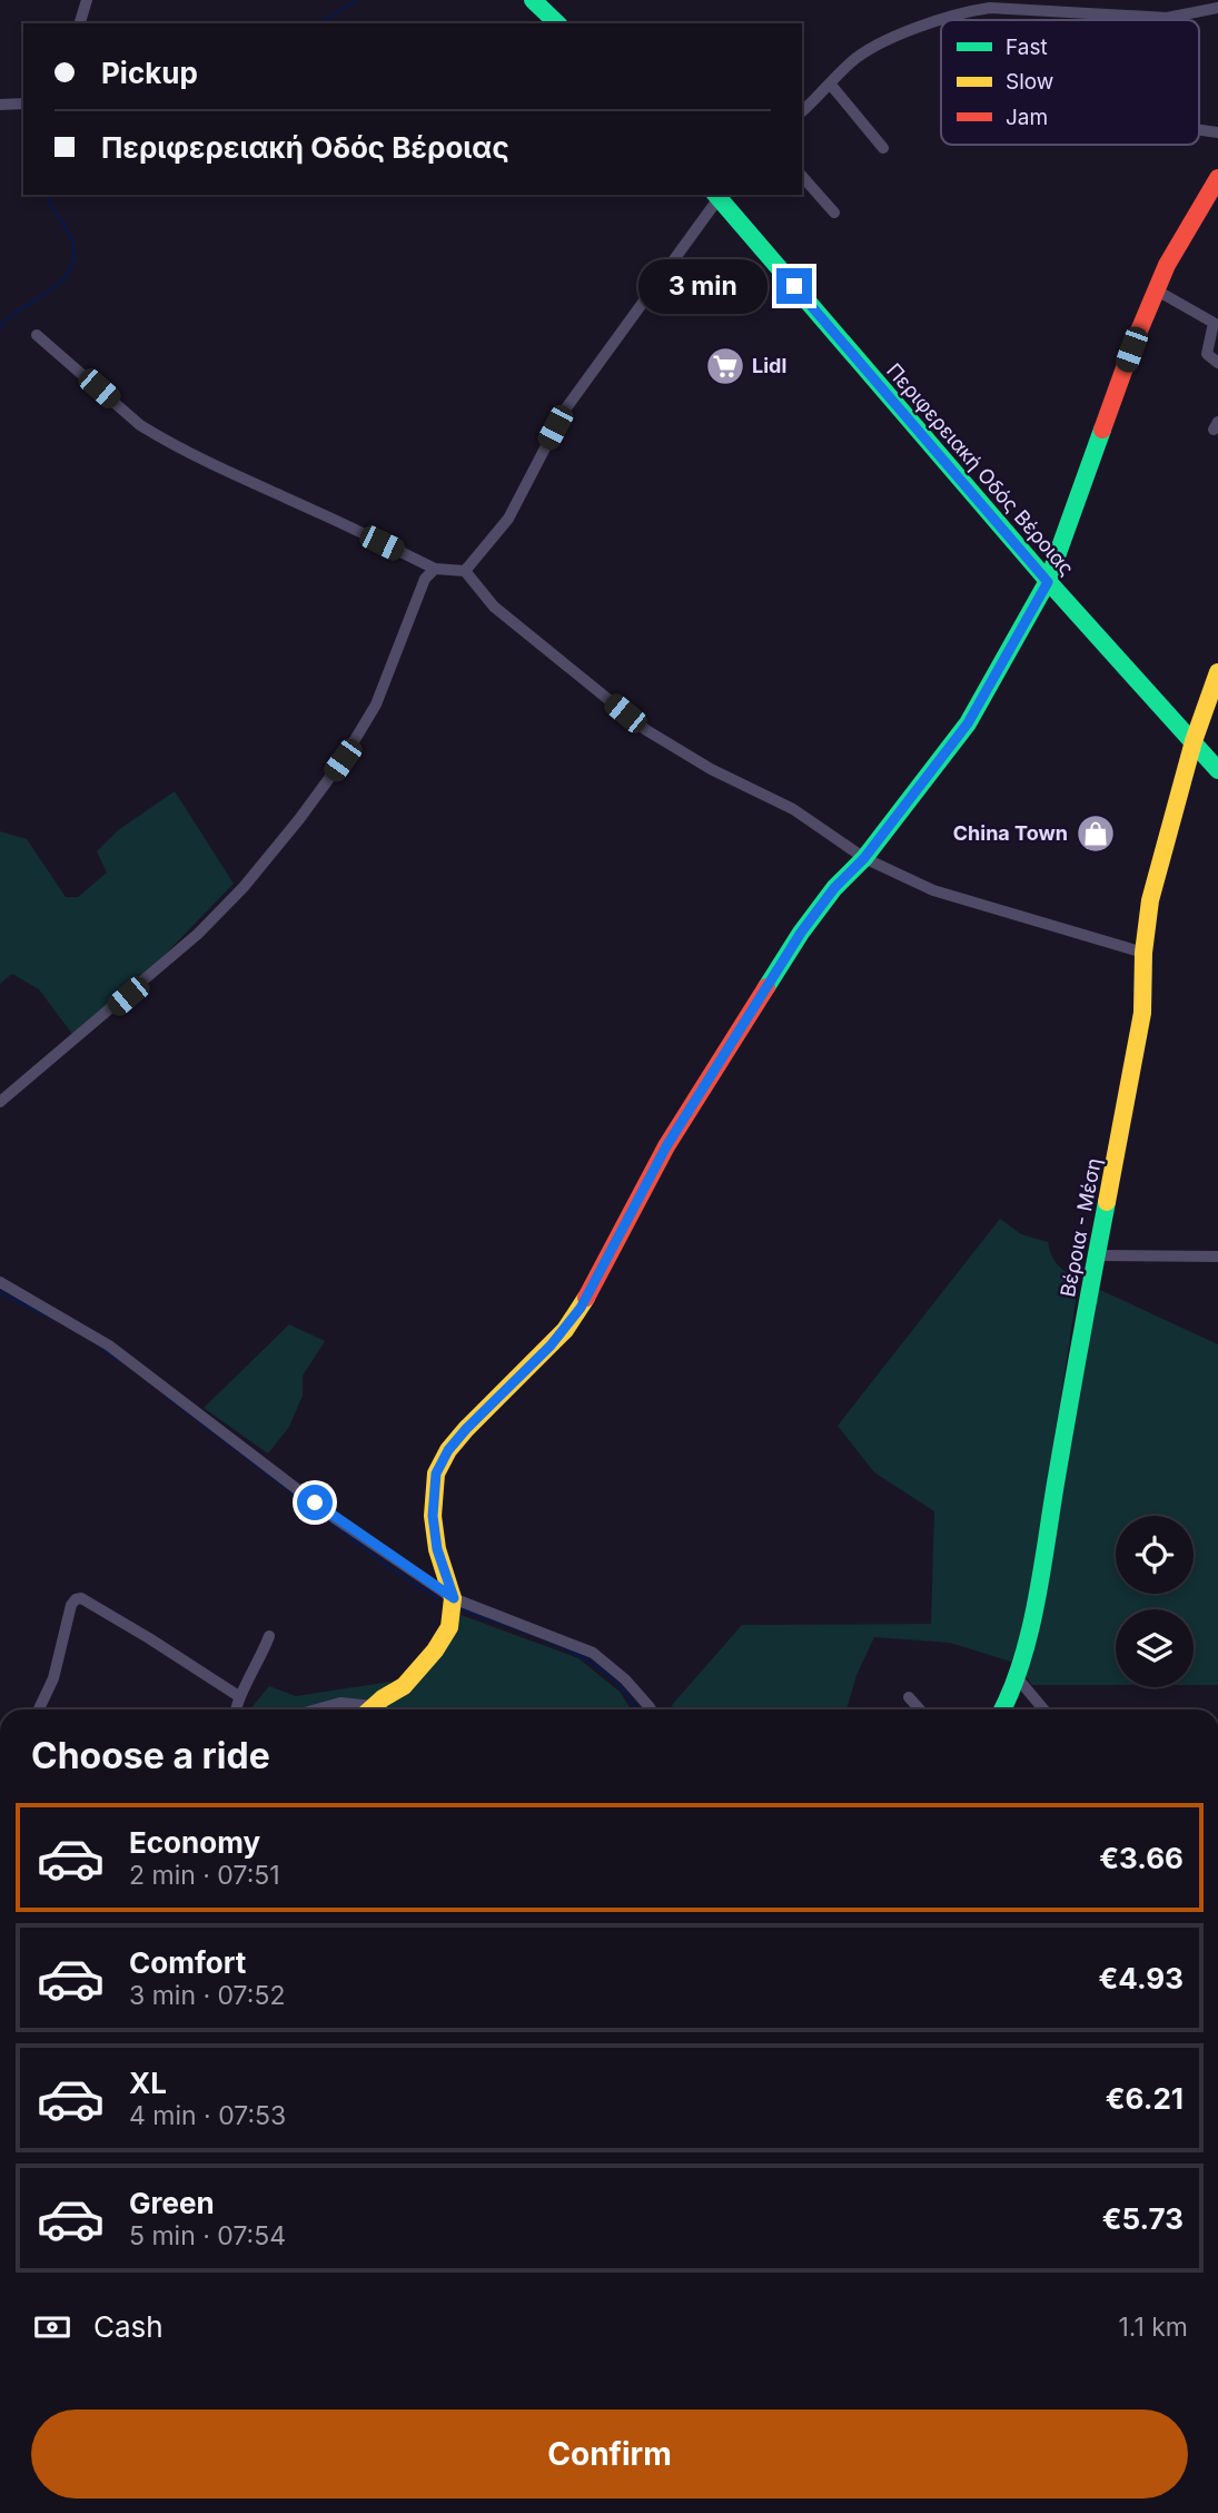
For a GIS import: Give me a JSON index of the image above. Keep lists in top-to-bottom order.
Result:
{
  "streets": {
    "street": ["Περιφερειακή Οδός Βέροιας", "Βέροια - Μέση"]
  },
  "crossings": [
    ["Περιφερειακή Οδός Βέροιας", "Βέροια - Μέση"]
  ],
  "places": {
    "supermarket": ["Lidl"],
    "shop": ["China Town"]
  },
  "legend": ["Fast", "Slow", "Jam"],
  "page": {
    "banner": ["Pickup", "Περιφερειακή Οδός Βέροιας"],
    "bubble": "3 min",
    "heading": "Choose a ride",
    "list": [
      {
        "name": "Economy",
        "note": "2 min · 07:51",
        "value": "€3.66"
      },
      {
        "name": "Comfort",
        "note": "3 min · 07:52",
        "value": "€4.93"
      },
      {
        "name": "XL",
        "note": "4 min · 07:53",
        "value": "€6.21"
      },
      {
        "name": "Green",
        "note": "5 min · 07:54",
        "value": "€5.73"
      }
    ],
    "pay": ["Cash", "1.1 km"],
    "buttons": "Confirm"
  }
}
